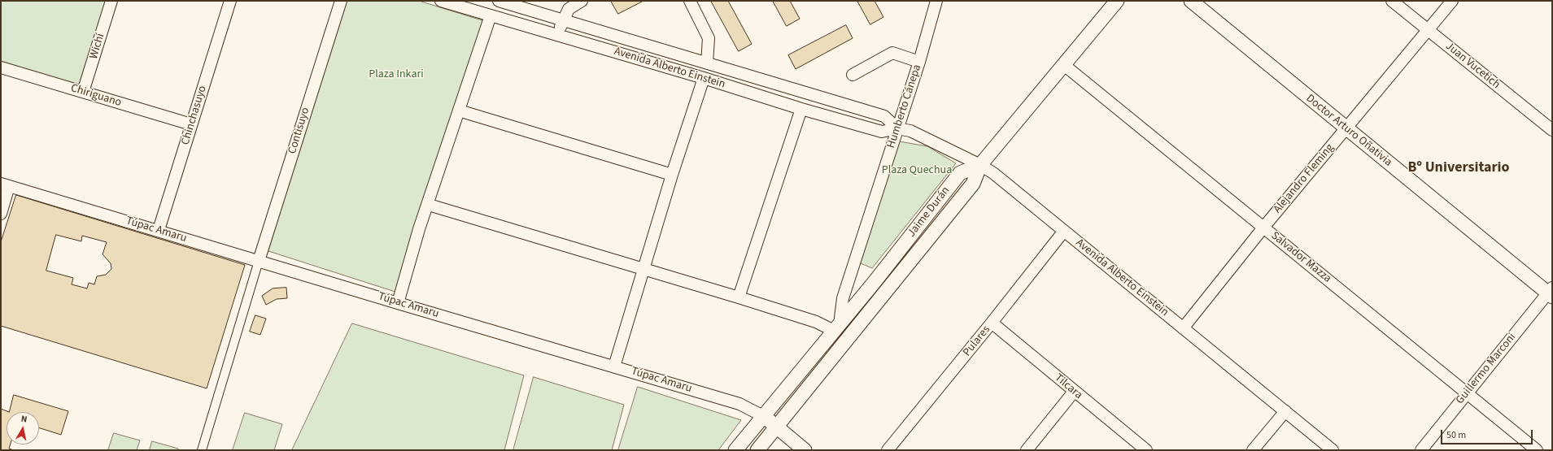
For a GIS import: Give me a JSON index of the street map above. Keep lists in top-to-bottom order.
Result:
{
  "streets": {
    "street": [
      "Wichí",
      "Juan Vucetich",
      "Avenida Alberto Einstein",
      "Chiriguano",
      "Humberto Cánepa",
      "Chinchasuyo",
      "Contisuyo",
      "Doctor Arturo Oñativia",
      "Alejandro Fleming",
      "Jaime Durán",
      "Túpac Amaru",
      "Salvador Mazza",
      "Pulares",
      "Guillermo Marconi",
      "Tilcara"
    ]
  },
  "crossings": [
    ["Wichí", "Chiriguano"],
    ["Juan Vucetich", "Alejandro Fleming"],
    ["Avenida Alberto Einstein", "Humberto Cánepa"],
    ["Avenida Alberto Einstein", "Alejandro Fleming"],
    ["Avenida Alberto Einstein", "Jaime Durán"],
    ["Avenida Alberto Einstein", "Pulares"],
    ["Chiriguano", "Chinchasuyo"],
    ["Humberto Cánepa", "Jaime Durán"],
    ["Chinchasuyo", "Túpac Amaru"],
    ["Contisuyo", "Túpac Amaru"],
    ["Doctor Arturo Oñativia", "Alejandro Fleming"],
    ["Doctor Arturo Oñativia", "Guillermo Marconi"],
    ["Alejandro Fleming", "Salvador Mazza"],
    ["Jaime Durán", "Túpac Amaru"],
    ["Salvador Mazza", "Guillermo Marconi"],
    ["Pulares", "Tilcara"]
  ],
  "districts": ["Bº Universitario"],
  "parks": ["Plaza Inkari", "Plaza Quechua"],
  "scale_bar": "50 m",
  "north": "top"
}
